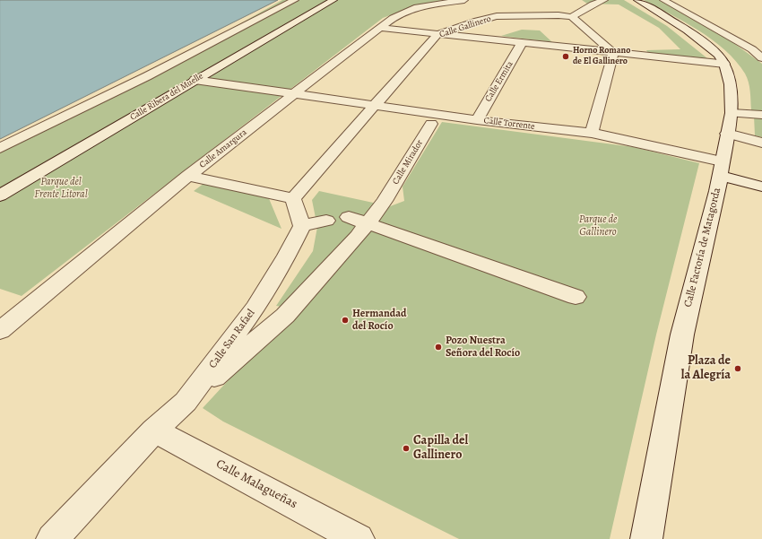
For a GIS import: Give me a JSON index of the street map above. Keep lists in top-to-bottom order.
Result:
{
  "streets": {
    "street": [
      "Calle Gallinero",
      "Calle Ermita",
      "Calle Ribera del Muelle",
      "Calle Torrente",
      "Calle Amargura",
      "Calle Mirador",
      "Calle Factoría de Matagorda",
      "Calle San Rafael",
      "Calle Malagueñas"
    ]
  },
  "crossings": [
    ["Calle Gallinero", "Calle Torrente"],
    ["Calle Ermita", "Calle Torrente"],
    ["Calle Ribera del Muelle", "Calle Torrente"],
    ["Calle Torrente", "Calle Amargura"],
    ["Calle Torrente", "Calle Factoría de Matagorda"],
    ["Calle Mirador", "Calle San Rafael"],
    ["Calle San Rafael", "Calle Malagueñas"]
  ],
  "parks": ["Parque del Frente Litoral", "Parque de Gallinero"],
  "places": [
    "Horno Romano de El Gallinero",
    "Hermandad del Rocío",
    "Pozo Nuestra Señora del Rocío",
    "Plaza de la Alegría",
    "Capilla del Gallinero"
  ]
}
